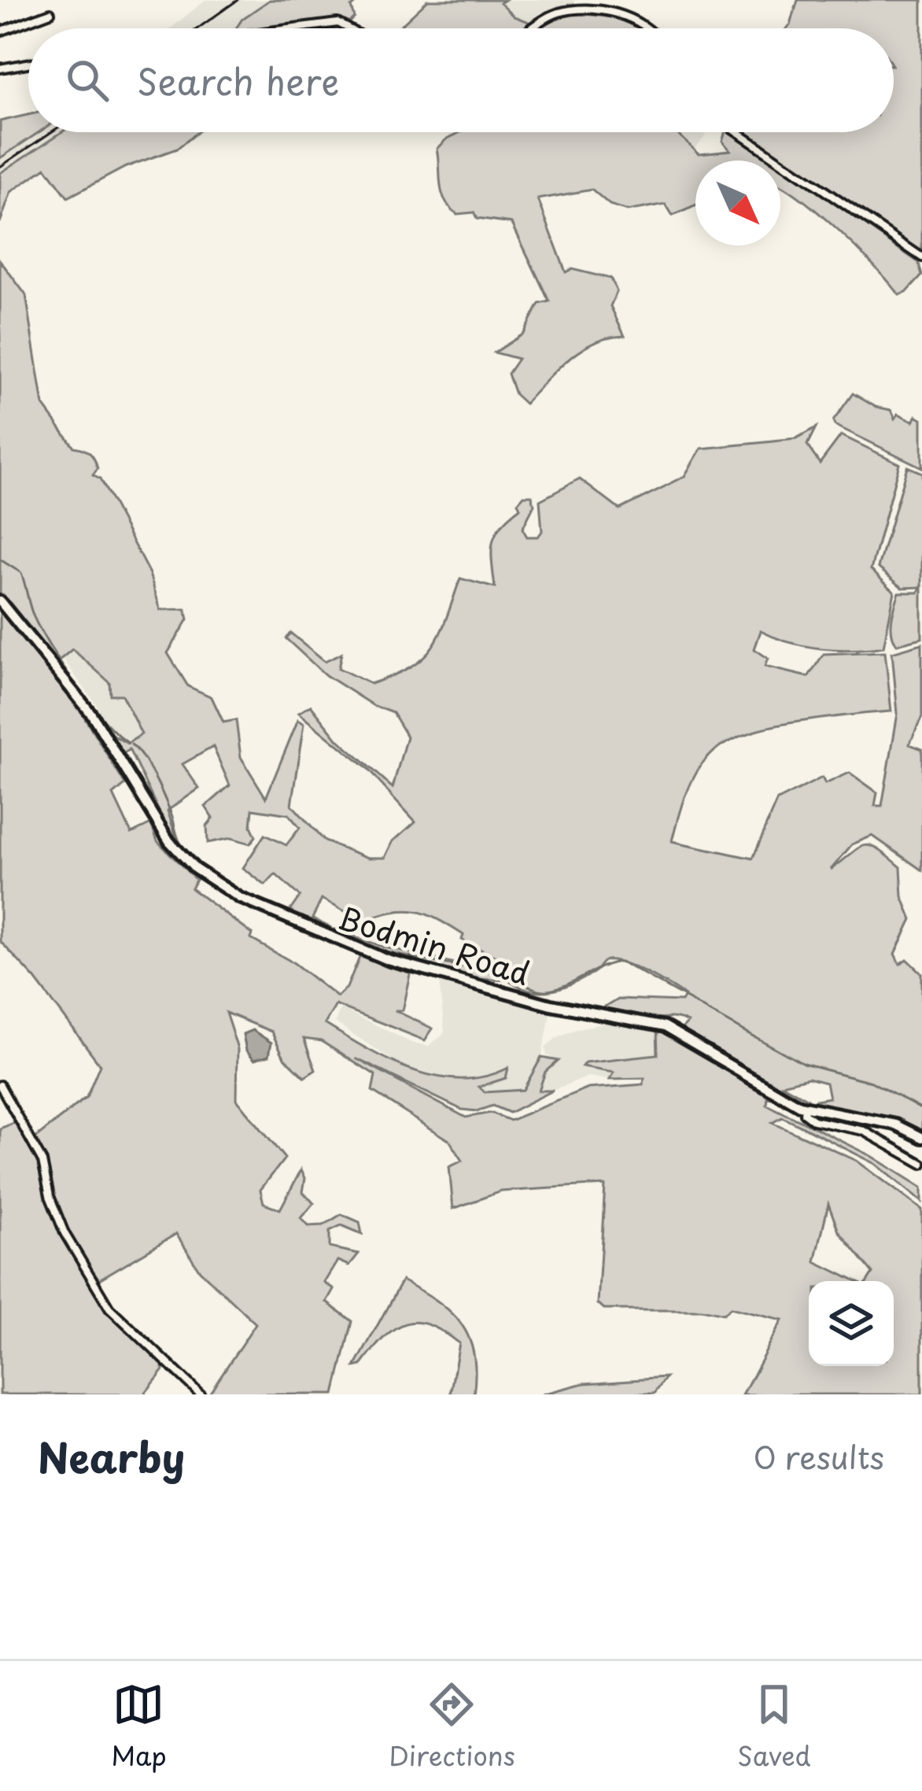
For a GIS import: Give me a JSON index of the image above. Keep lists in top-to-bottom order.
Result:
{
  "streets": {
    "main road": ["Bodmin Road"]
  },
  "north": "bottom right",
  "page": {
    "search": "Search here",
    "heading": ["Nearby", "0 results"],
    "nav": ["Map", "Directions", "Saved"]
  }
}
